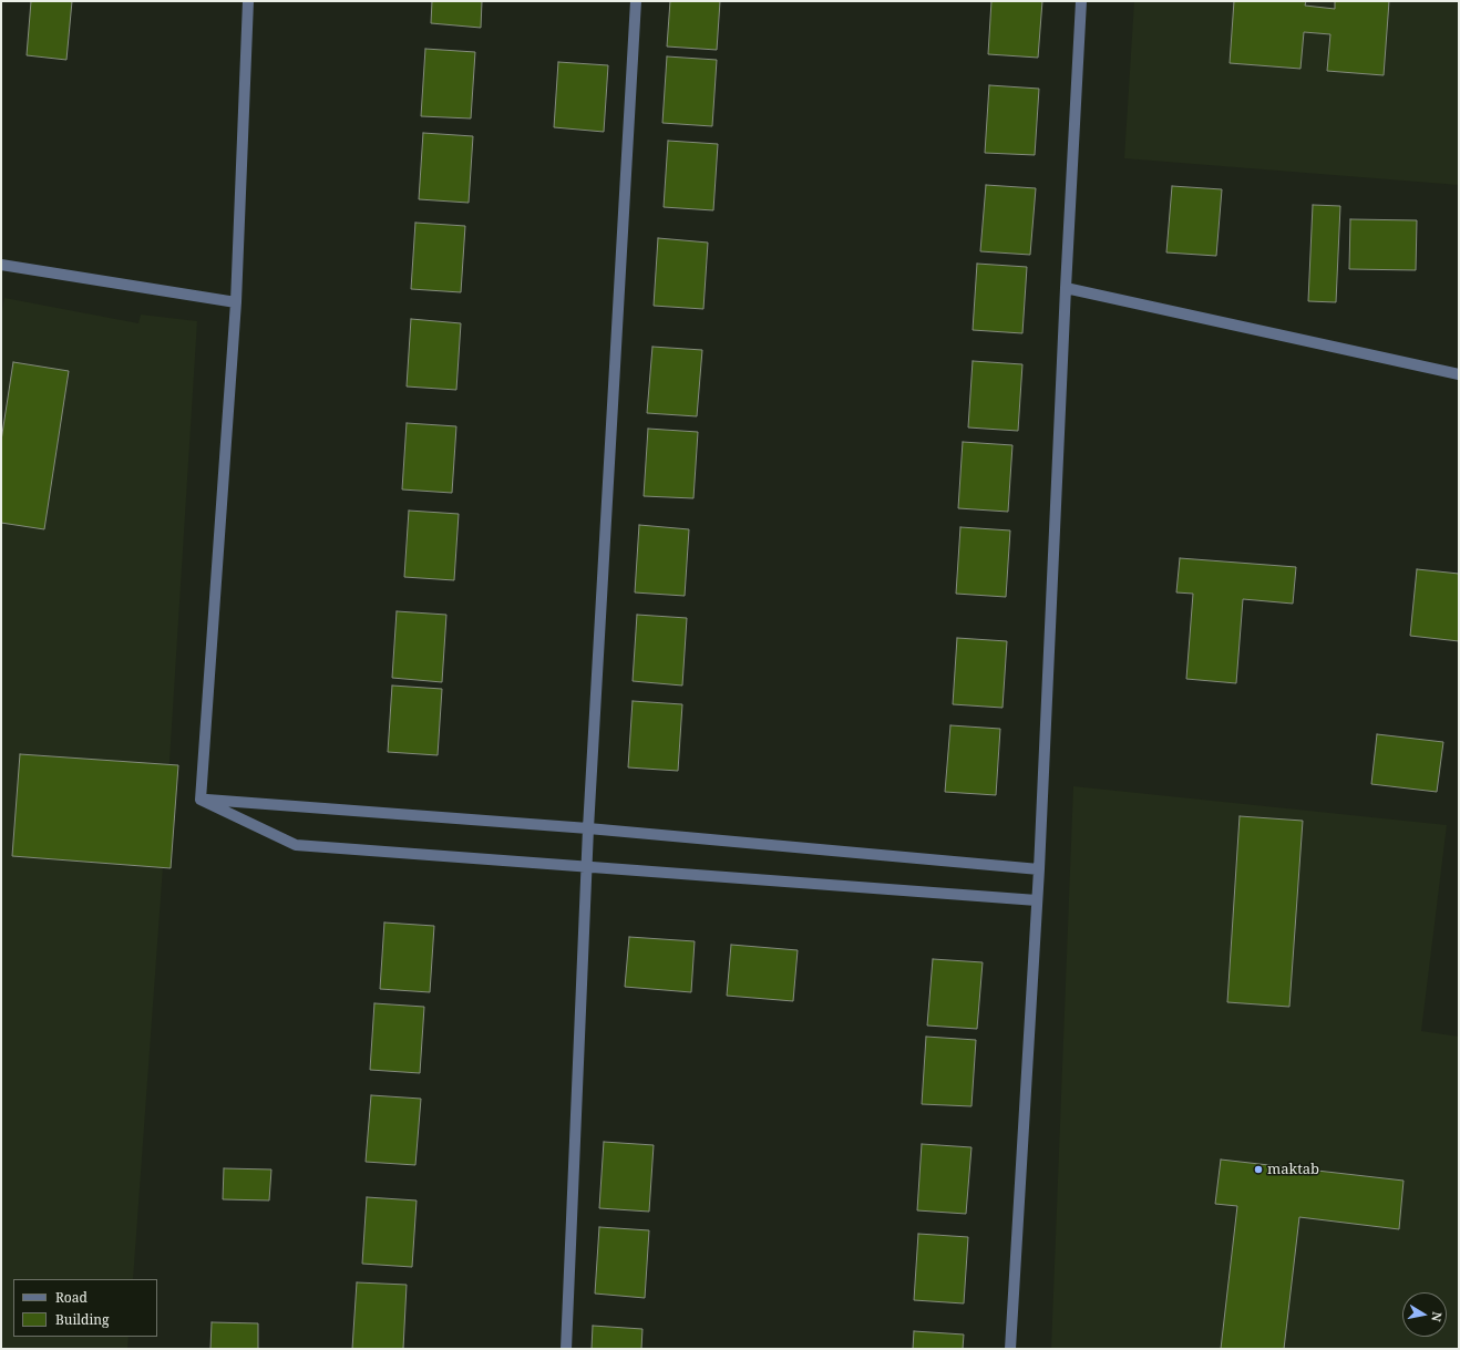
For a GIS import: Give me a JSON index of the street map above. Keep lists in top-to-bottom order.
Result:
{
  "places": ["maktab"],
  "legend": ["Road", "Building"],
  "north": "right"
}
